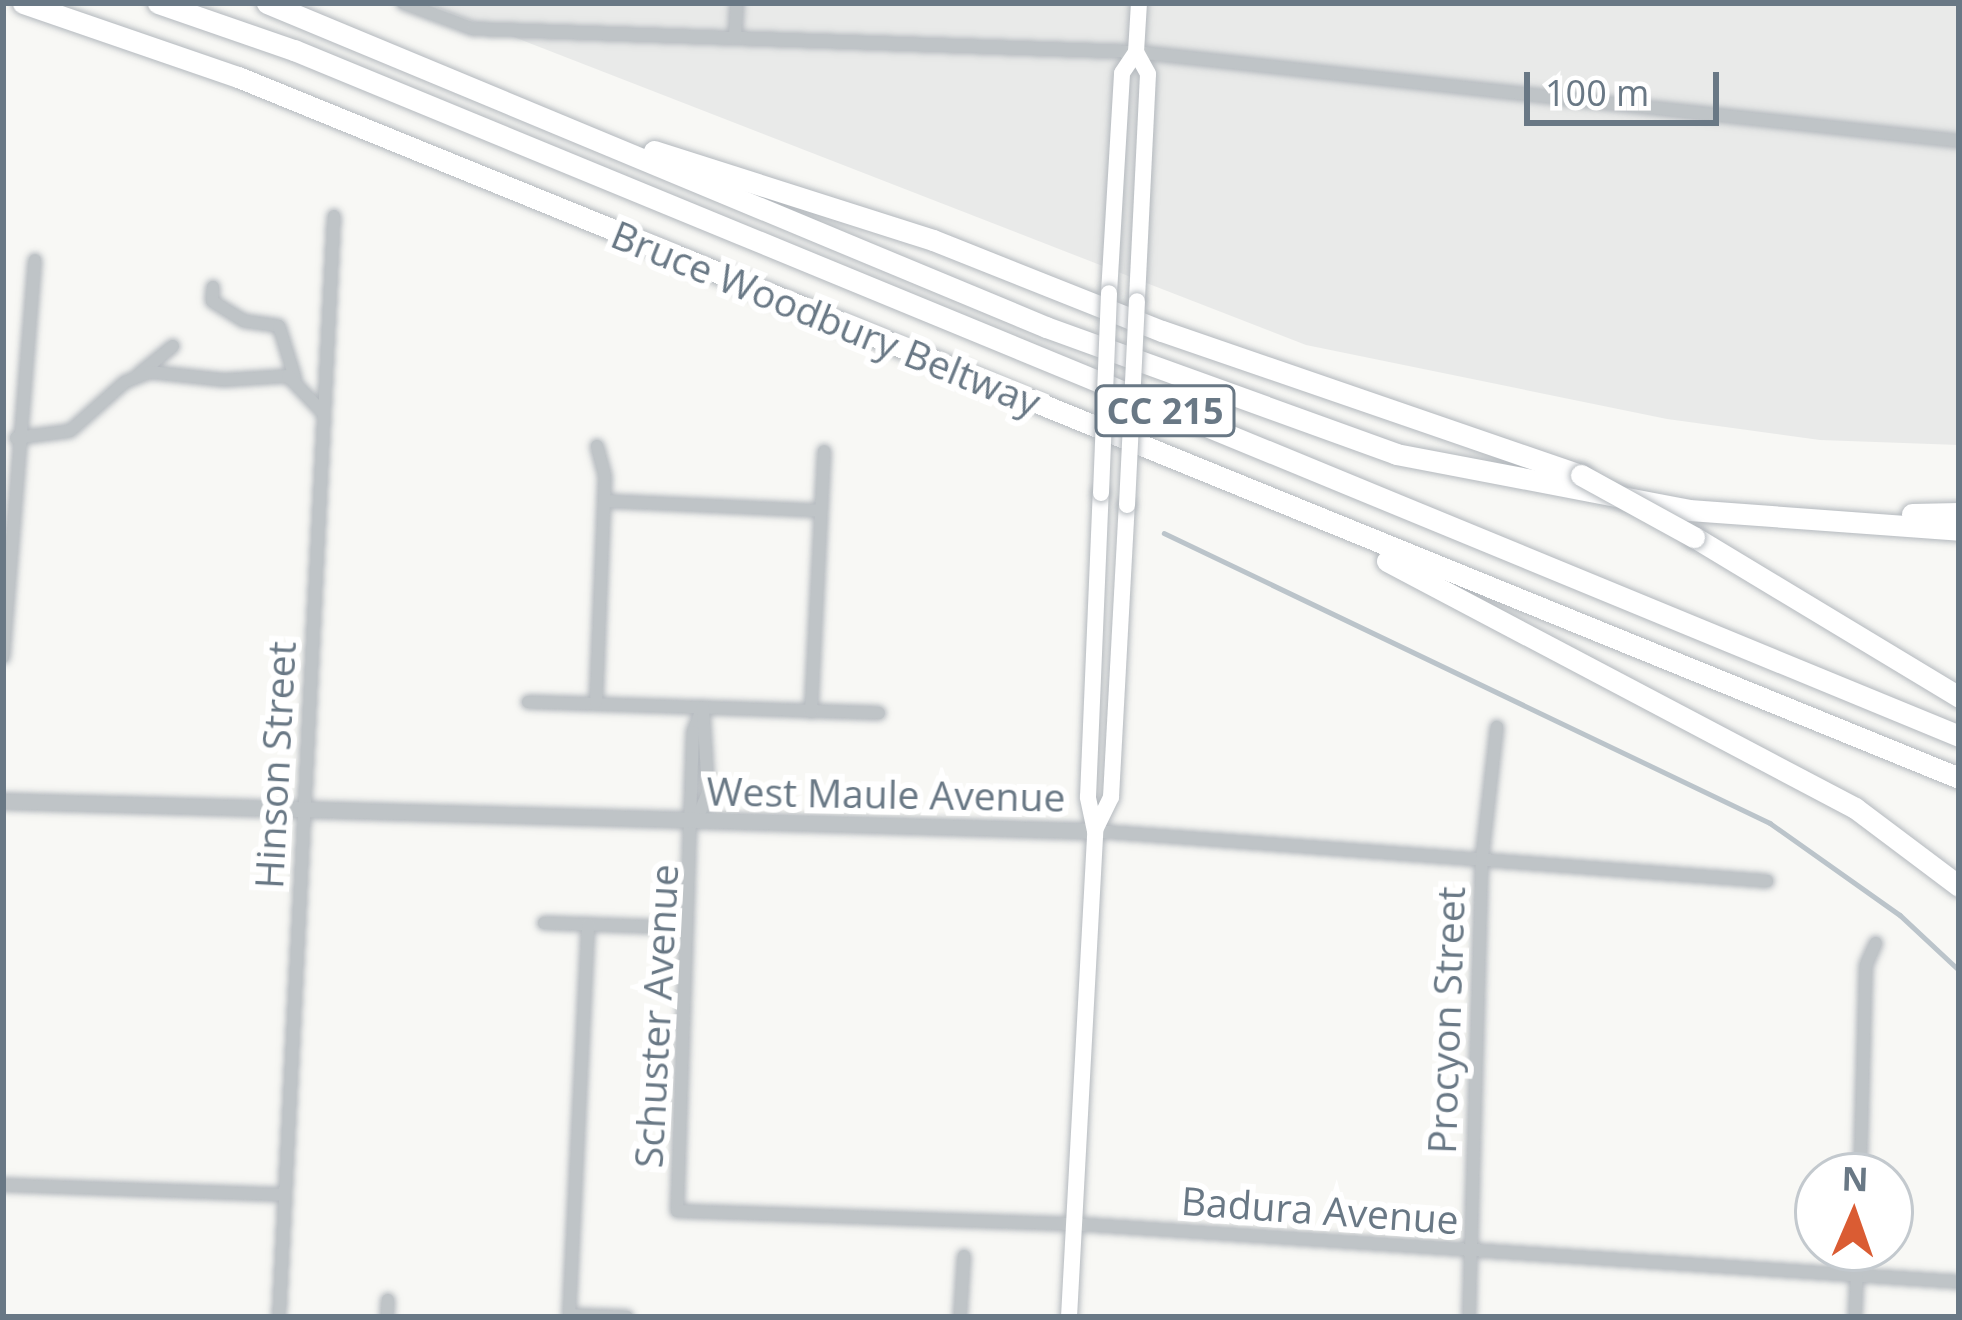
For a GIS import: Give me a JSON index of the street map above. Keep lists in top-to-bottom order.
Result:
{
  "streets": {
    "highway": ["Bruce Woodbury Beltway", "CC 215"],
    "street": [
      "Hinson Street",
      "West Maule Avenue",
      "Schuster Avenue",
      "Procyon Street",
      "Badura Avenue"
    ]
  },
  "crossings": [
    ["Hinson Street", "West Maule Avenue"],
    ["West Maule Avenue", "Schuster Avenue"],
    ["West Maule Avenue", "Procyon Street"],
    ["Schuster Avenue", "Badura Avenue"],
    ["Procyon Street", "Badura Avenue"]
  ],
  "scale_bar": "100 m",
  "north": "top"
}
